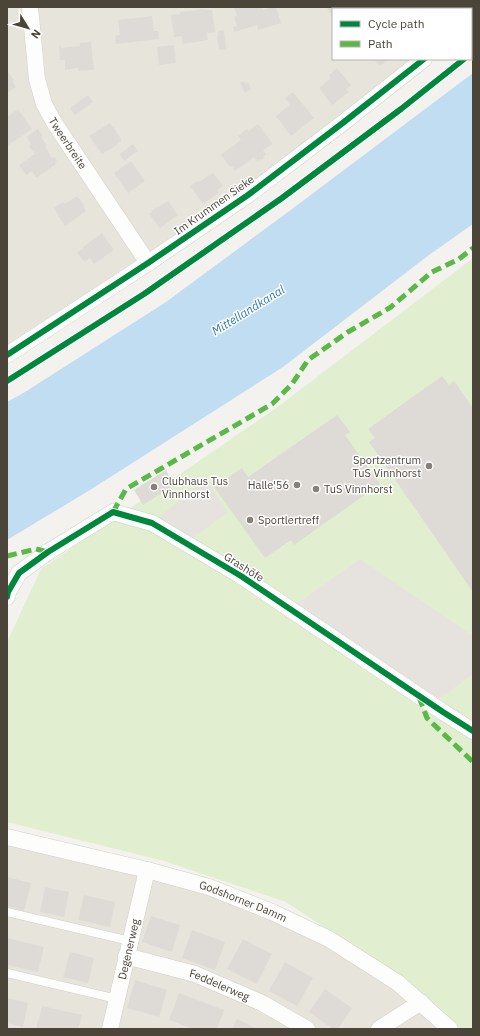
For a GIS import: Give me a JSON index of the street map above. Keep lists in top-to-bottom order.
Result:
{
  "streets": {
    "street": [
      "Tweerbreite",
      "Im Krummen Sieke",
      "Grashöfe",
      "Godshorner Damm",
      "Degenerweg",
      "Feddelerweg"
    ]
  },
  "crossings": [
    ["Tweerbreite", "Im Krummen Sieke"],
    ["Godshorner Damm", "Degenerweg"],
    ["Degenerweg", "Feddelerweg"]
  ],
  "water": ["Mittellandkanal"],
  "places": [
    "Sportzentrum TuS Vinnhorst",
    "Halle'56",
    "Clubhaus Tus Vinnhorst",
    "TuS Vinnhorst",
    "Sportlertreff"
  ],
  "legend": ["Cycle path", "Path"],
  "north": "bottom right"
}
